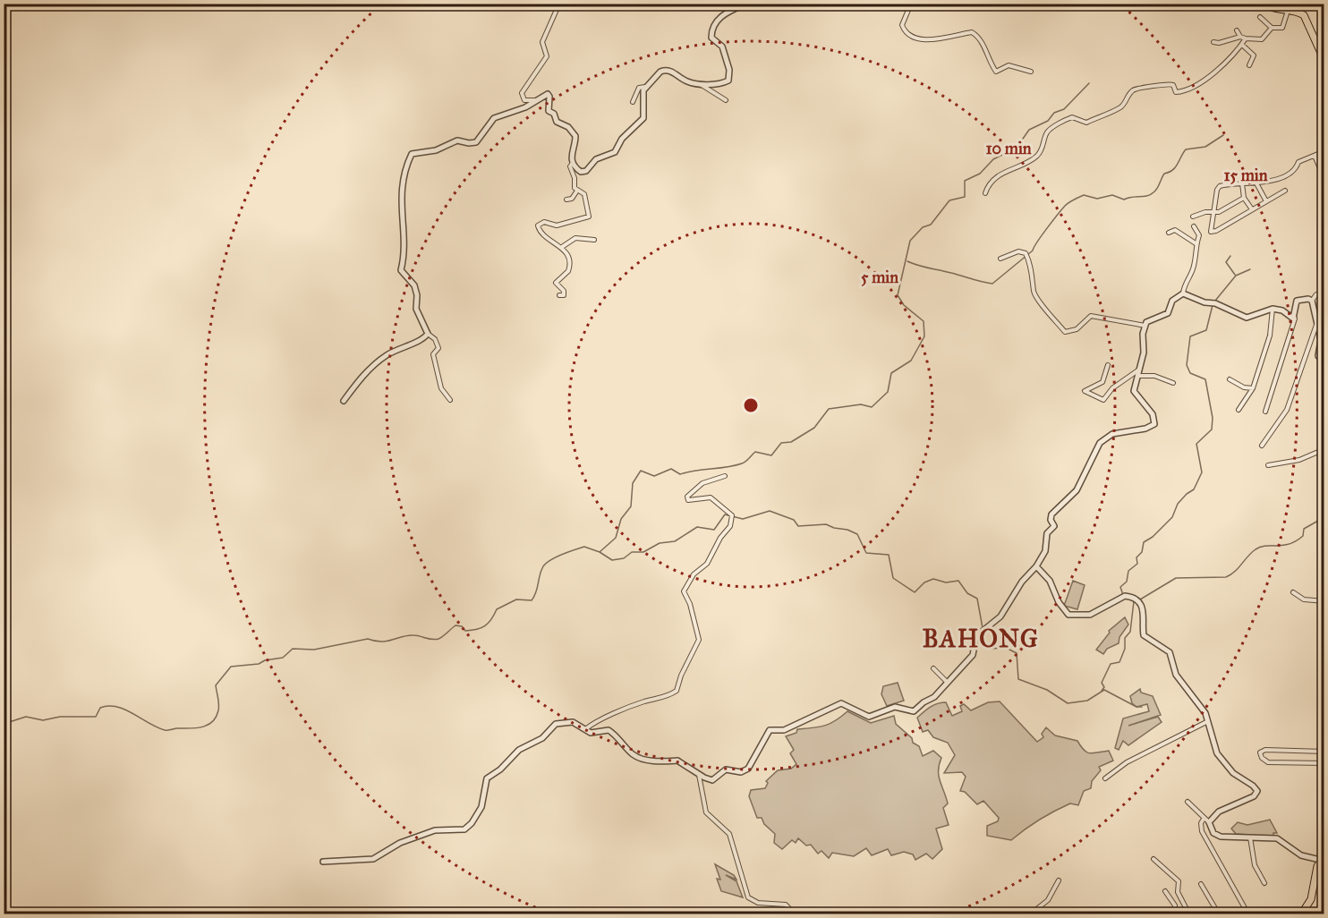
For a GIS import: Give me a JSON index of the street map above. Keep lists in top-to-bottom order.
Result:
{
  "districts": ["BAHONG"],
  "rings": ["10 min", "15 min", "5 min"]
}
